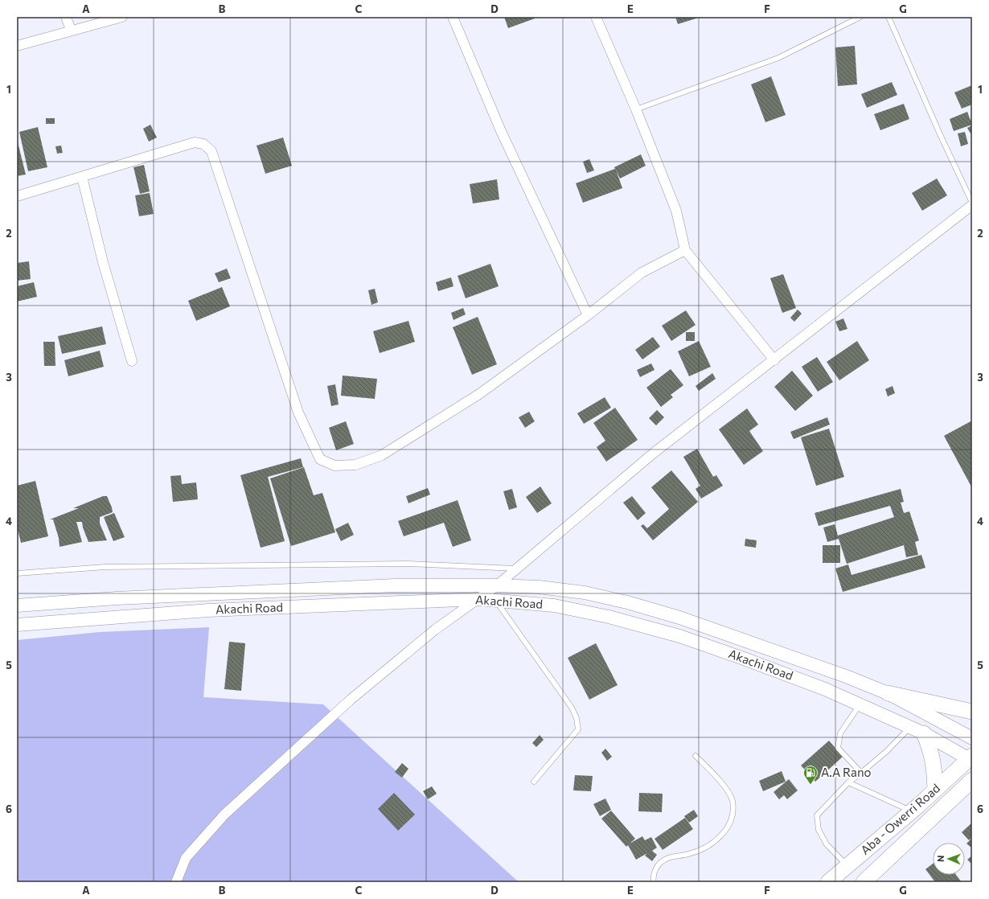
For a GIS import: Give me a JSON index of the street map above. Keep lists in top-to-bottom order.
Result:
{
  "streets": {
    "highway": ["Aba - Owerri Road"],
    "main road": ["Akachi Road"]
  },
  "crossings": [
    ["Akachi Road", "Aba - Owerri Road"]
  ],
  "places": {
    "fuel station": ["A.A Rano"]
  },
  "north": "left",
  "grid": {
    "columns": [
      "A",
      "B",
      "C",
      "D",
      "E",
      "F",
      "G"
    ],
    "rows": [
      "1",
      "2",
      "3",
      "4",
      "5",
      "6"
    ]
  }
}
